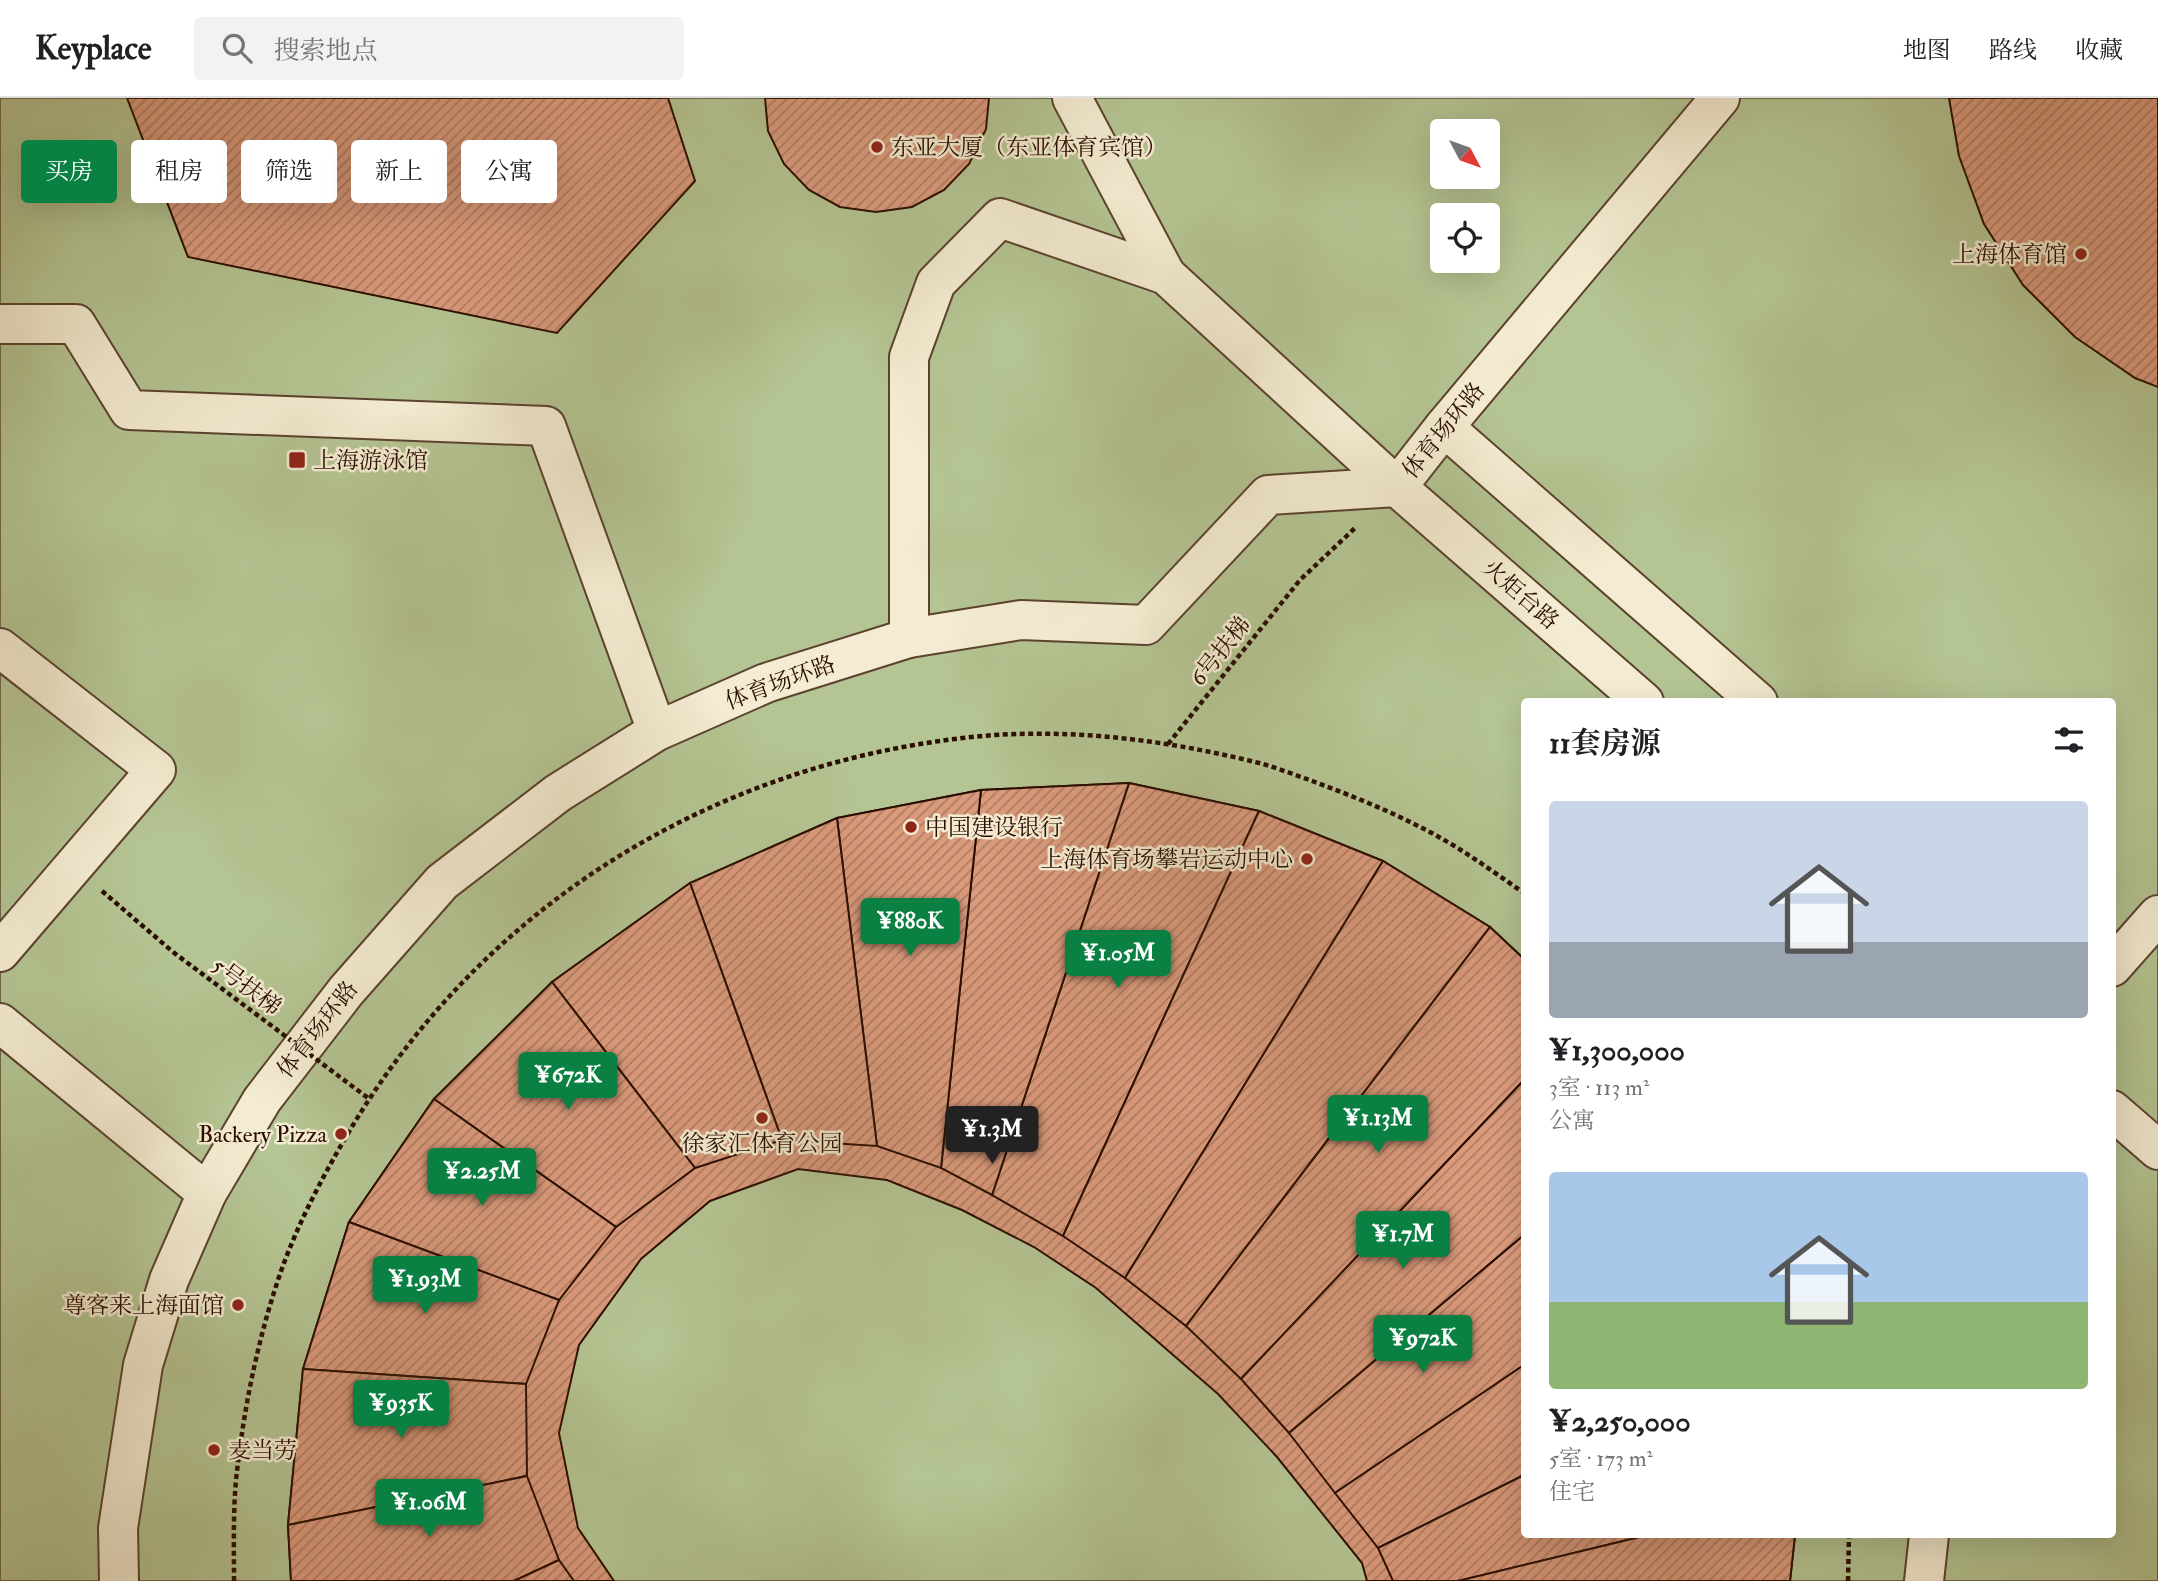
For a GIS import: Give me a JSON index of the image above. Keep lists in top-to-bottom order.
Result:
{
  "streets": {
    "lane": ["体育场环路", "火炬台路"],
    "path": ["6号扶梯", "5号扶梯"]
  },
  "crossings": [
    ["体育场环路", "火炬台路"],
    ["体育场环路", "6号扶梯"],
    ["火炬台路", "6号扶梯"]
  ],
  "places": {
    "other": [
      "东亚大厦（东亚体育宾馆）",
      "上海体育馆",
      "中国建设银行",
      "上海体育场攀岩运动中心",
      "徐家汇体育公园",
      "Backery Pizza",
      "尊客来上海面馆",
      "麦当劳"
    ],
    "transit": ["上海游泳馆"]
  },
  "north": "bottom right",
  "page": {
    "header": "Keyplace",
    "search": "搜索地点",
    "nav": ["地图", "路线", "收藏"],
    "chip": [
      "买房",
      "租房",
      "筛选",
      "新上",
      "公寓"
    ],
    "heading": "11套房源",
    "list": [
      {
        "name": "¥1,300,000",
        "note": "3室 · 113 m² · 公寓"
      },
      {
        "name": "¥2,250,000",
        "note": "5室 · 173 m² · 住宅"
      }
    ],
    "price": [
      "¥880K",
      "¥1.05M",
      "¥672K",
      "¥1.13M",
      "¥1.3M",
      "¥2.25M",
      "¥1.7M",
      "¥1.93M",
      "¥972K",
      "¥935K",
      "¥1.06M"
    ]
  }
}
